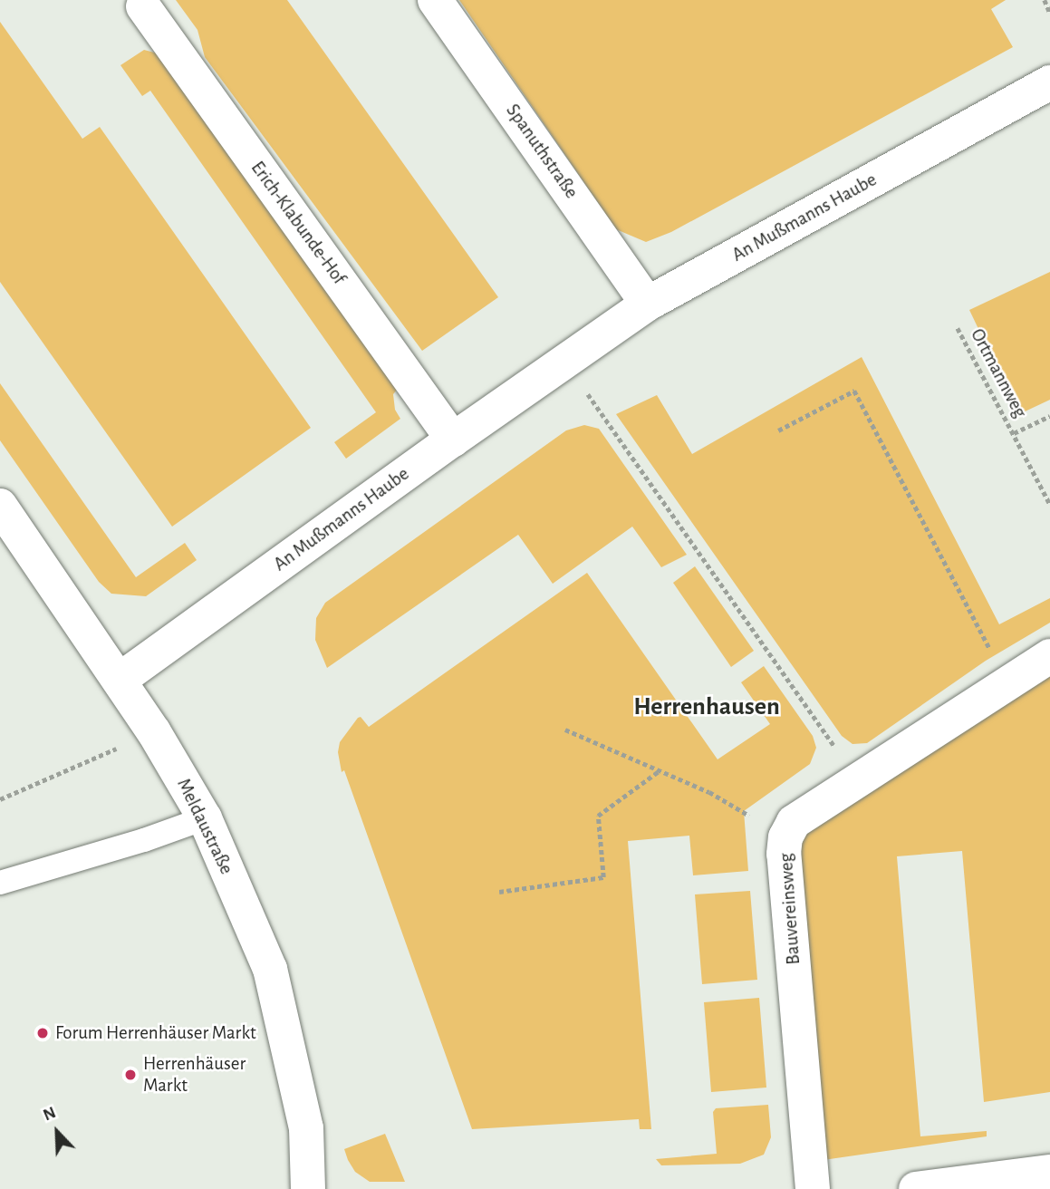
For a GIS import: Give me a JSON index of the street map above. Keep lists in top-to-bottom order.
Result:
{
  "streets": {
    "street": [
      "Spanuthstraße",
      "An Mußmanns Haube",
      "Erich-Klabunde-Hof",
      "Meldaustraße",
      "Bauvereinsweg"
    ],
    "path": ["Ortmannweg"]
  },
  "crossings": [
    ["Spanuthstraße", "An Mußmanns Haube"],
    ["An Mußmanns Haube", "Erich-Klabunde-Hof"],
    ["An Mußmanns Haube", "Meldaustraße"]
  ],
  "districts": ["Herrenhausen"],
  "places": ["Forum Herrenhäuser Markt", "Herrenhäuser Markt"],
  "north": "top left"
}
